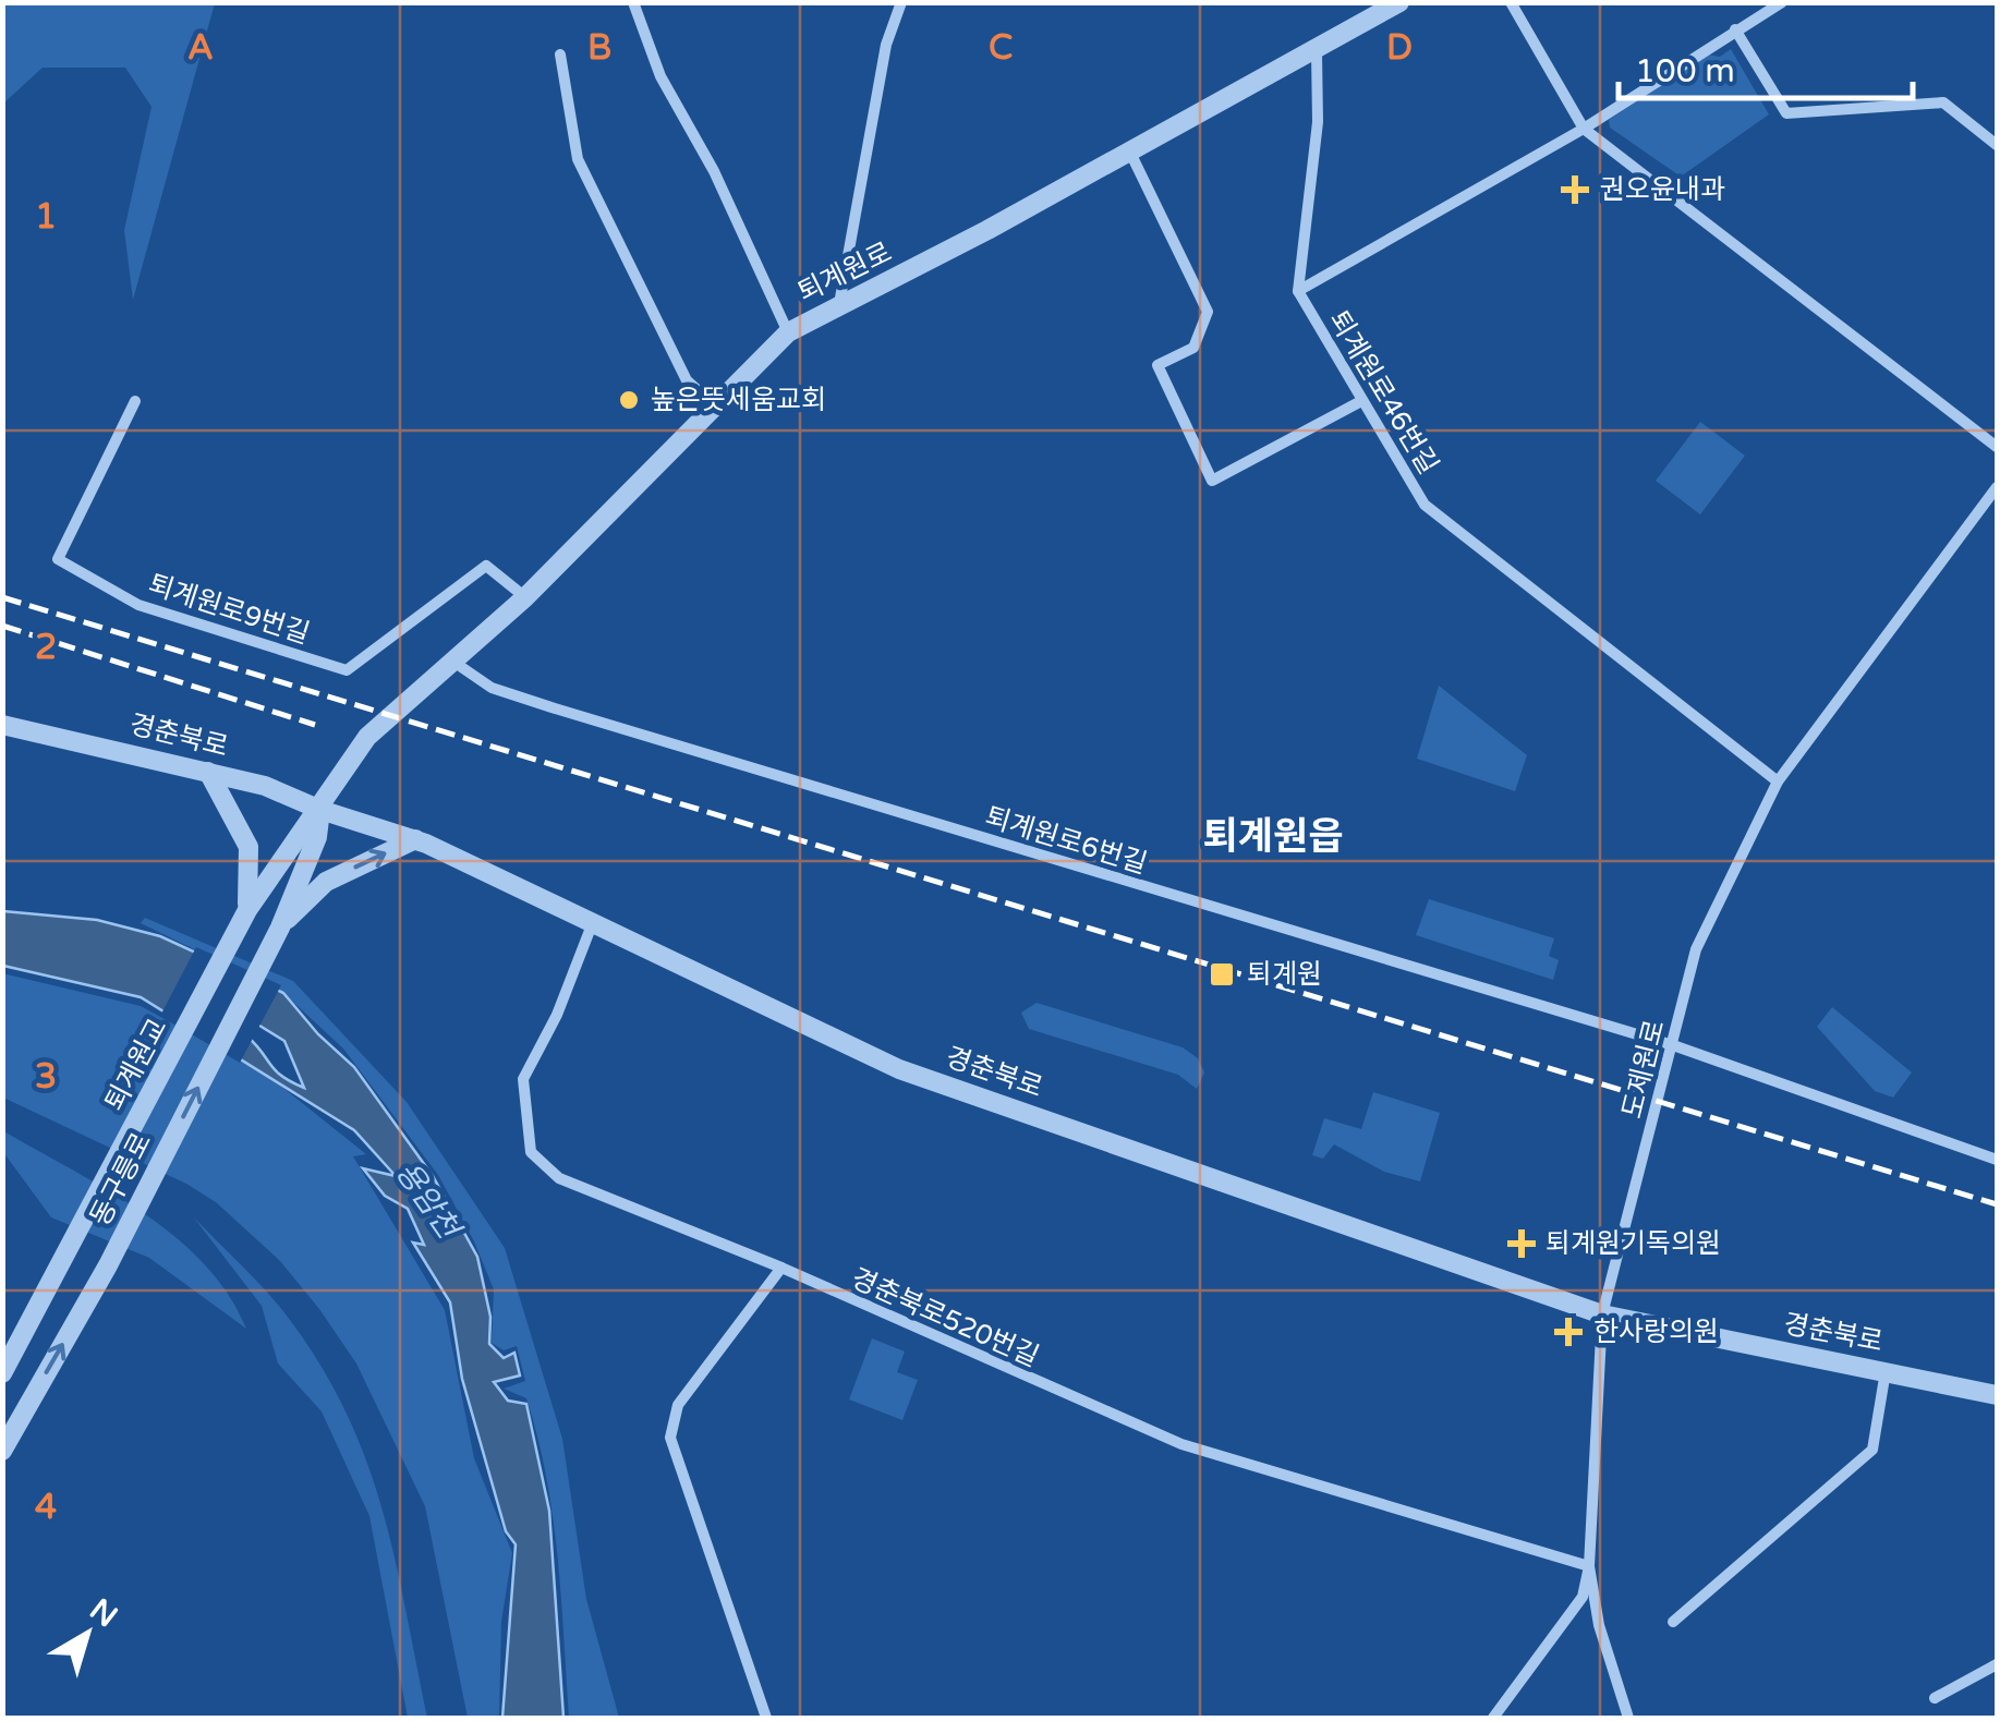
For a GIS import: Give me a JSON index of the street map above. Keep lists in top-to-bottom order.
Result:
{
  "streets": {
    "street": [
      "퇴계원로",
      "퇴계원로46번길",
      "퇴계원로9번길",
      "경춘북로",
      "퇴계원로6번길",
      "퇴계원교",
      "도제원로",
      "동구릉로",
      "경춘북로520번길"
    ]
  },
  "crossings": [
    ["퇴계원로", "퇴계원로46번길"],
    ["퇴계원로", "퇴계원로9번길"],
    ["퇴계원로", "경춘북로"],
    ["퇴계원로", "퇴계원로6번길"],
    ["퇴계원로", "퇴계원교"],
    ["퇴계원로", "동구릉로"],
    ["퇴계원로46번길", "도제원로"],
    ["경춘북로", "도제원로"],
    ["경춘북로", "경춘북로520번길"],
    ["퇴계원로6번길", "도제원로"],
    ["퇴계원교", "동구릉로"],
    ["도제원로", "경춘북로520번길"]
  ],
  "one_way": ["동구릉로"],
  "districts": ["퇴계원읍"],
  "water": ["용암천"],
  "places": {
    "health": ["권오윤내과", "퇴계원기독의원", "한사랑의원"],
    "other": ["높은뜻세움교회"],
    "transit": ["퇴계원"]
  },
  "scale_bar": "100 m",
  "north": "top right",
  "grid": {
    "columns": [
      "A",
      "B",
      "C",
      "D"
    ],
    "rows": [
      "1",
      "2",
      "3",
      "4"
    ]
  }
}
